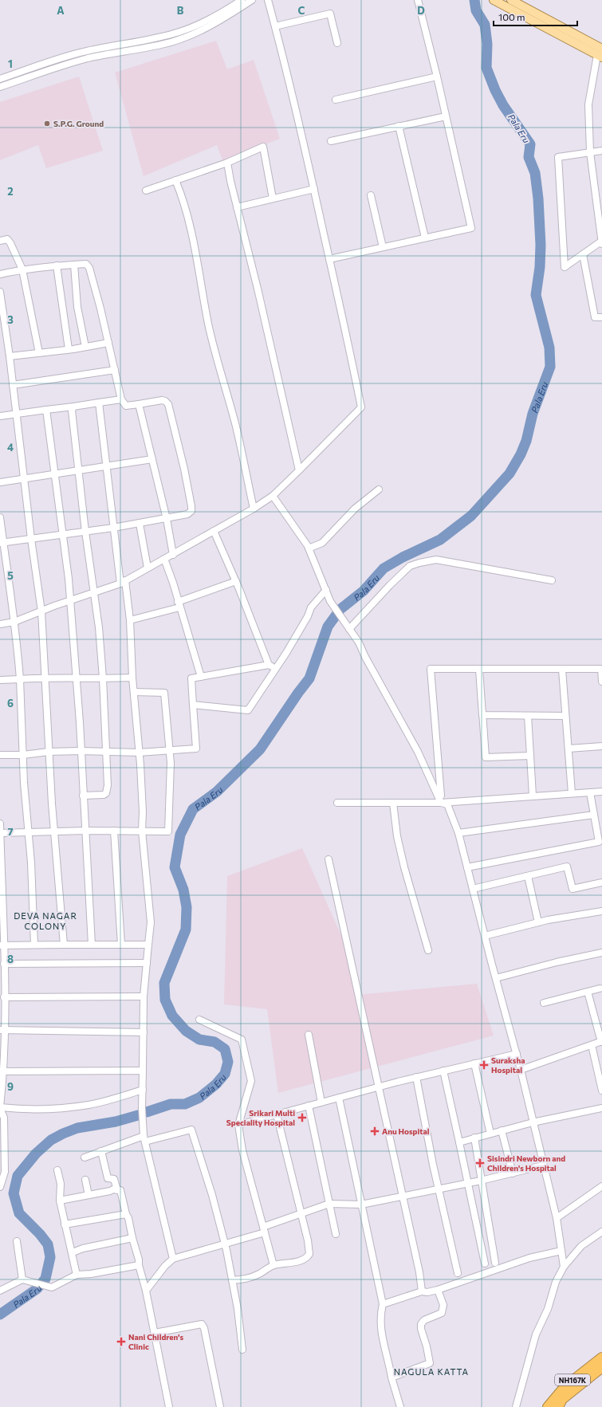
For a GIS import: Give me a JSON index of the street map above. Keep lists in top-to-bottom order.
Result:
{
  "streets": {
    "highway": ["NH167K"]
  },
  "districts": ["DEVA NAGAR COLONY", "NAGULA KATTA"],
  "water": ["Pala Eru"],
  "places": {
    "other": ["S.P.G. Ground"],
    "health": [
      "Suraksha Hospital",
      "Srikari Multi Speciality Hospital",
      "Anu Hospital",
      "Sisindri Newborn and Children's Hospital",
      "Nani Children's Clinic"
    ]
  },
  "scale_bar": "100 m",
  "grid": {
    "columns": [
      "A",
      "B",
      "C",
      "D"
    ],
    "rows": [
      "1",
      "2",
      "3",
      "4",
      "5",
      "6",
      "7",
      "8",
      "9"
    ]
  }
}
